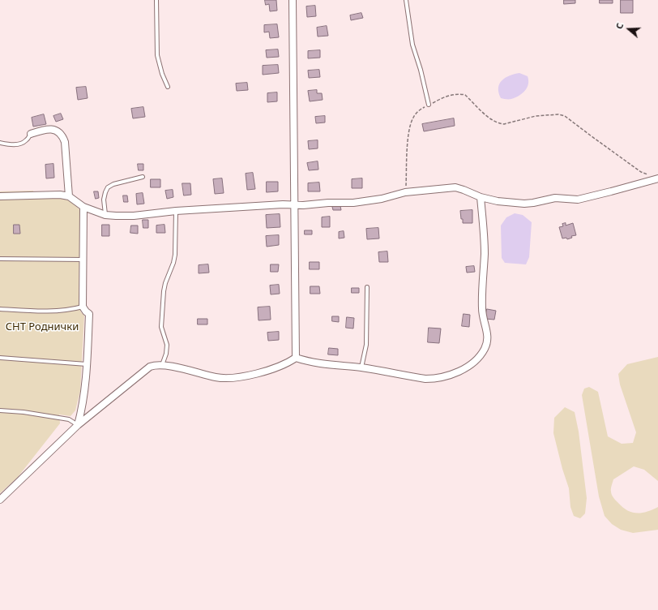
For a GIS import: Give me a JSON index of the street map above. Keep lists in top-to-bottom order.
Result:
{
  "parks": ["СНТ Роднички"],
  "north": "left"
}
